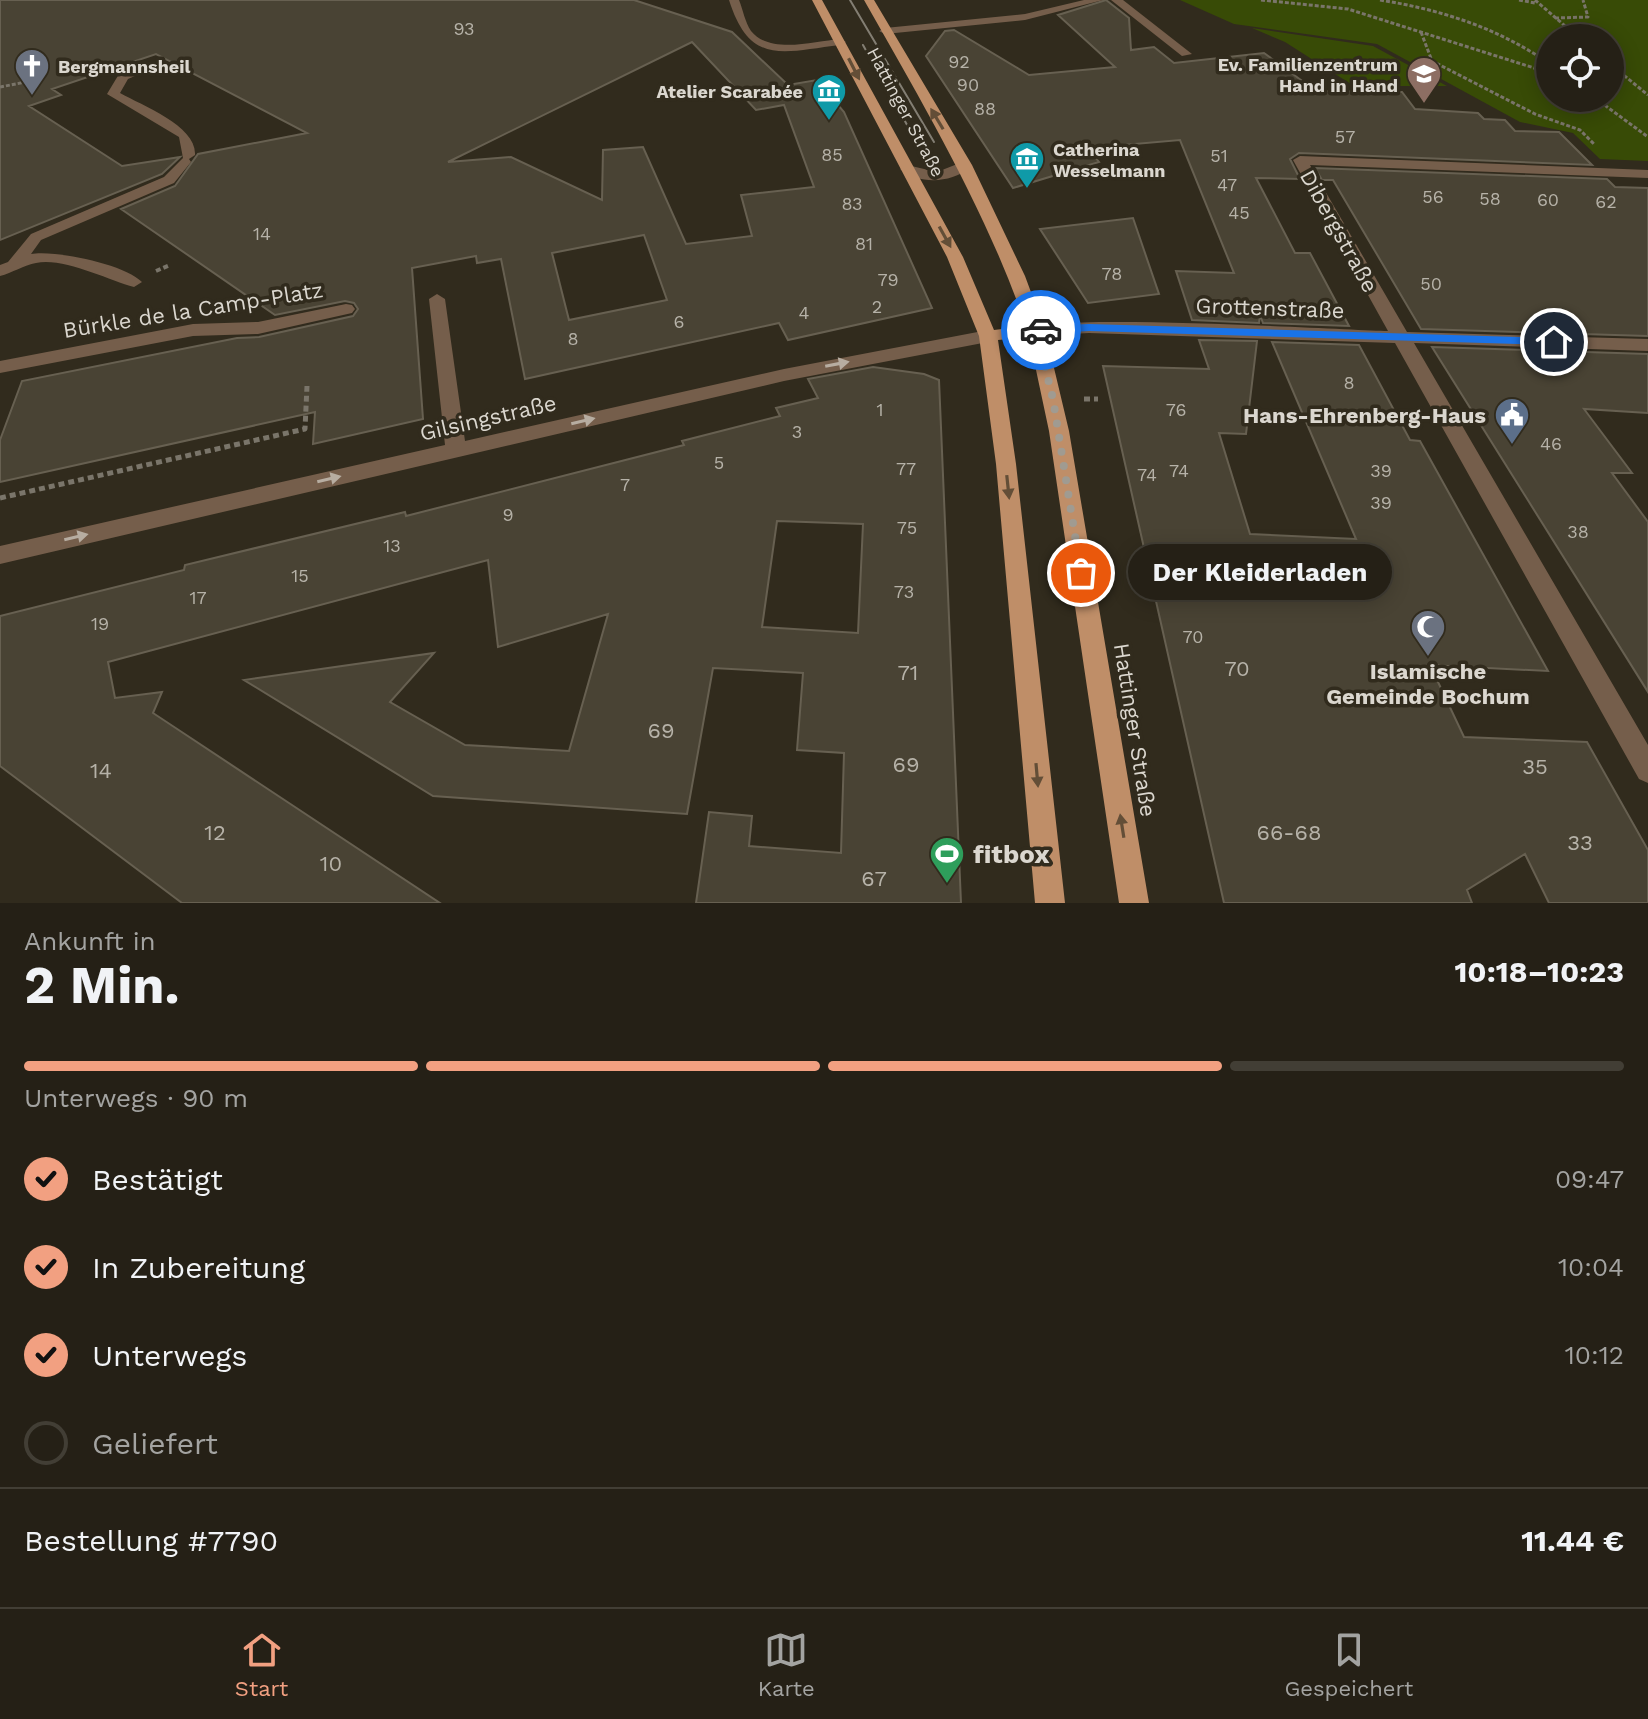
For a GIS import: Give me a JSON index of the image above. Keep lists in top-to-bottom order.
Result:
{
  "streets": {
    "main road": ["Hattinger Straße"],
    "street": [
      "Dibergstraße",
      "Grottenstraße",
      "Bürkle de la Camp-Platz",
      "Gilsingstraße"
    ]
  },
  "crossings": [
    ["Hattinger Straße", "Grottenstraße"],
    ["Hattinger Straße", "Gilsingstraße"],
    ["Dibergstraße", "Grottenstraße"]
  ],
  "one_way": ["Gilsingstraße"],
  "places": {
    "church": ["Bergmannsheil"],
    "school or university": ["Ev. Familienzentrum Hand in Hand"],
    "museum": ["Atelier Scarabée", "Catherina Wesselmann"],
    "public building": ["Hans-Ehrenberg-Haus"],
    "other": ["Der Kleiderladen"],
    "mosque": ["Islamische Gemeinde Bochum"],
    "sports": ["fitbox"]
  },
  "house_numbers": [
    "93",
    "92",
    "90",
    "88",
    "57",
    "85",
    "51",
    "47",
    "56",
    "58",
    "60",
    "62",
    "83",
    "45",
    "14",
    "81",
    "78",
    "79",
    "50",
    "2",
    "4",
    "6",
    "8",
    "8",
    "1",
    "76",
    "3",
    "46",
    "5",
    "77",
    "74",
    "39",
    "74",
    "7",
    "39",
    "9",
    "75",
    "38",
    "13",
    "15",
    "73",
    "17",
    "19",
    "70",
    "70",
    "71",
    "69",
    "69",
    "35",
    "14",
    "12",
    "66-68",
    "33",
    "10",
    "67"
  ],
  "page": {
    "bubble": "Der Kleiderladen",
    "heading": ["2 Min.", "Ankunft in", "10:18–10:23"],
    "panel": ["Bestellung #7790", "11.44 €"],
    "bar": "Unterwegs · 90 m",
    "list": [
      ["Bestätigt", "09:47"],
      ["In Zubereitung", "10:04"],
      ["Unterwegs", "10:12"],
      "Geliefert"
    ],
    "tabs": ["Start", "Karte", "Gespeichert"]
  }
}
